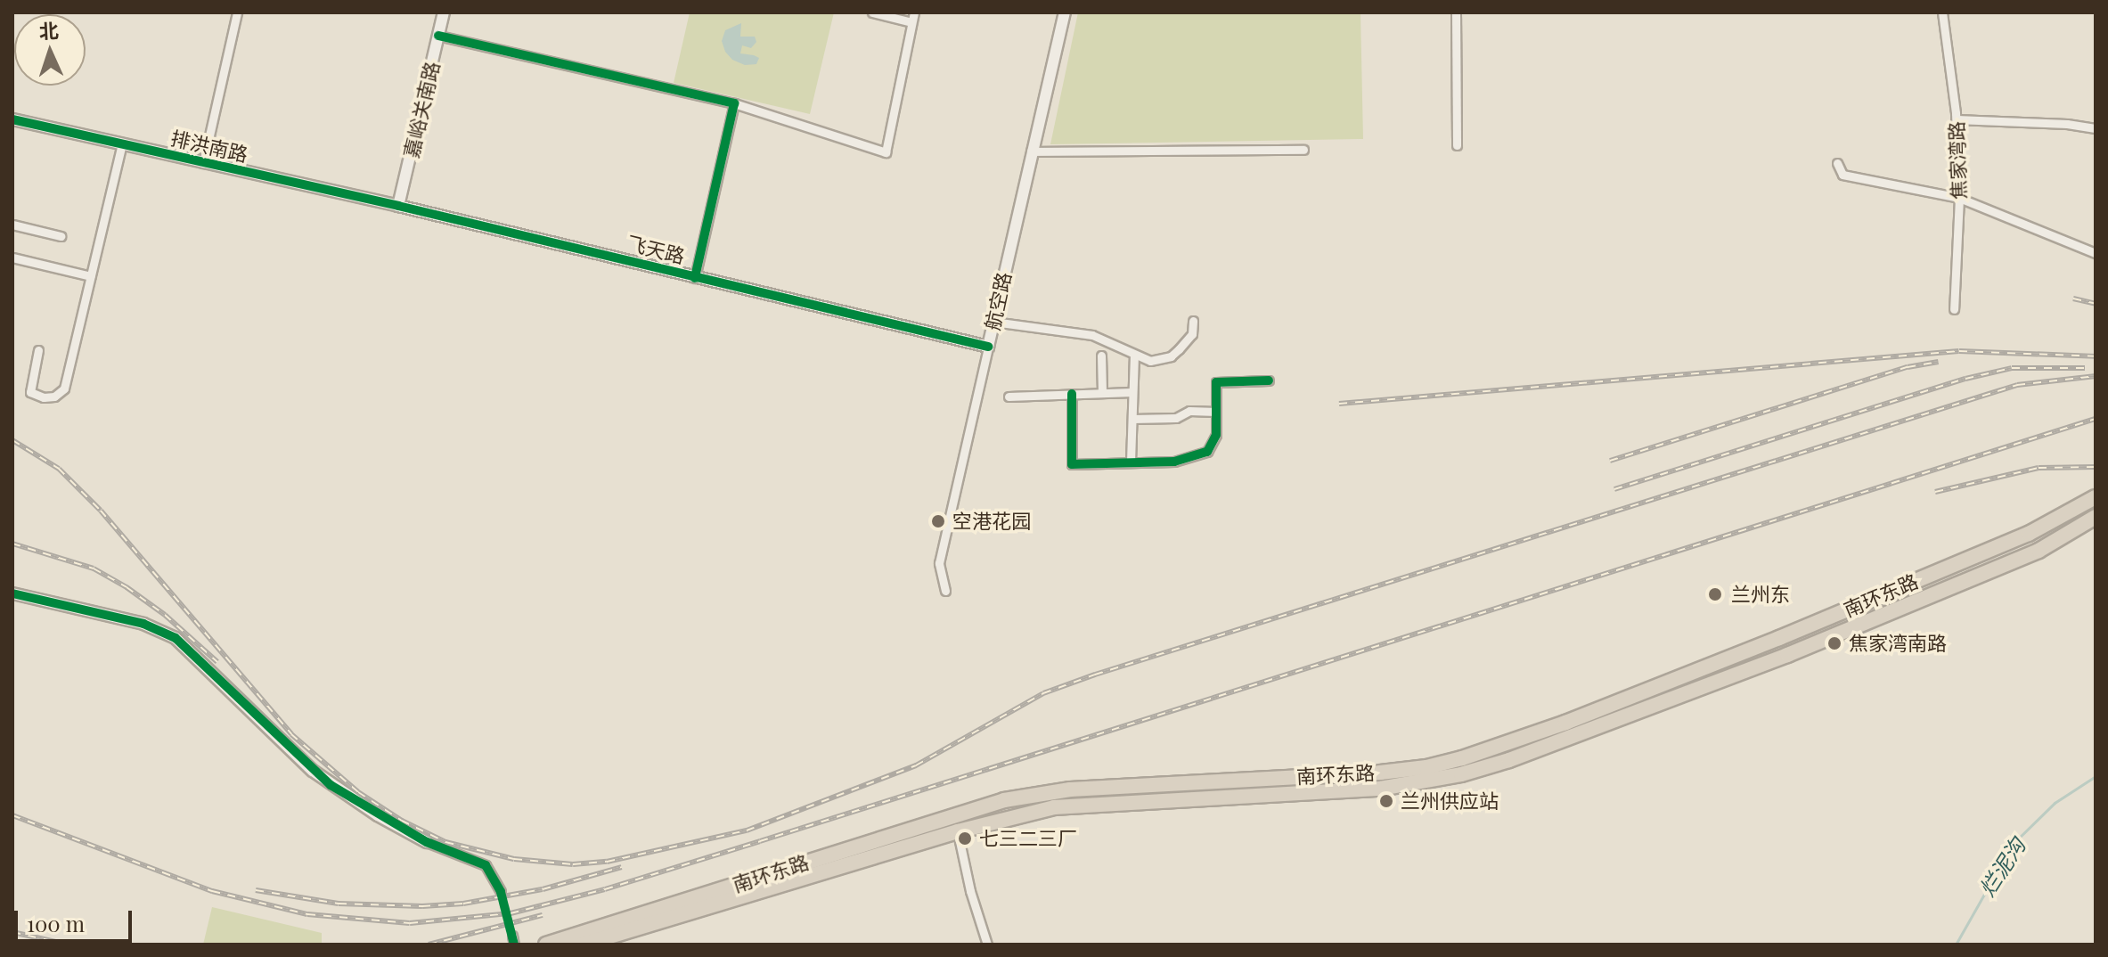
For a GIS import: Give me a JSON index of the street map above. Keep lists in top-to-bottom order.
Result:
{
  "streets": {
    "highway": ["南环东路"],
    "street": [
      "嘉峪关南路",
      "排洪南路",
      "焦家湾路",
      "飞天路",
      "航空路"
    ]
  },
  "crossings": [
    ["嘉峪关南路", "排洪南路"],
    ["嘉峪关南路", "飞天路"],
    ["排洪南路", "飞天路"],
    ["飞天路", "航空路"]
  ],
  "water": ["烂泥沟"],
  "places": [
    "空港花园",
    "兰州东",
    "焦家湾南路",
    "兰州供应站",
    "七三二三厂"
  ],
  "scale_bar": "100 m",
  "north": "top"
}
